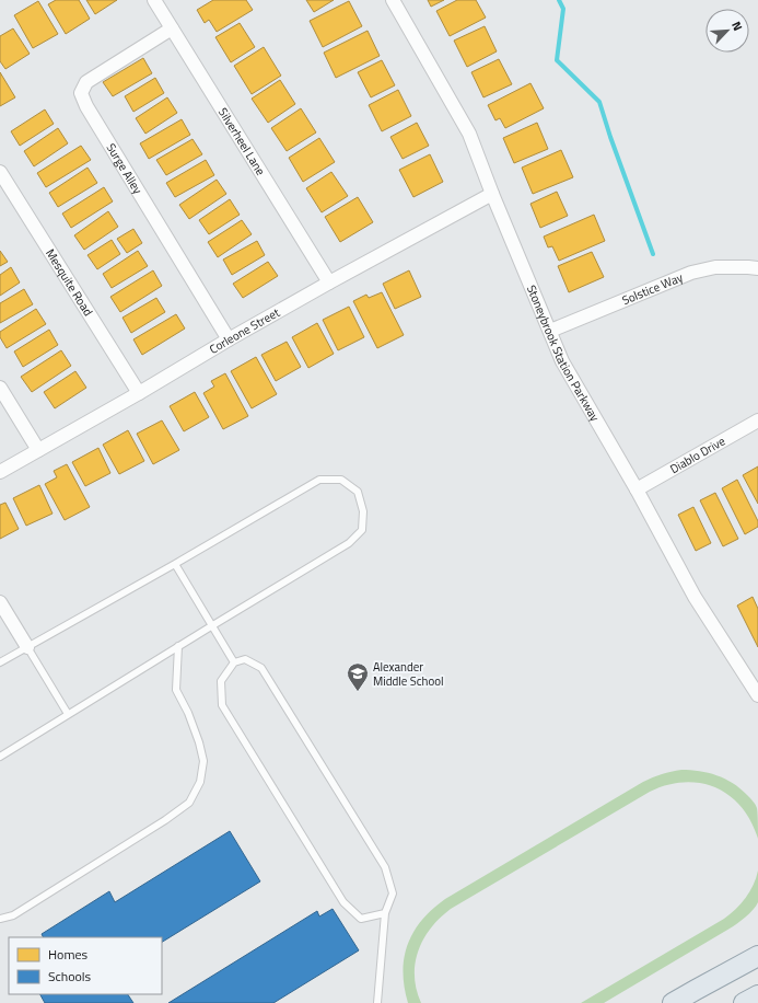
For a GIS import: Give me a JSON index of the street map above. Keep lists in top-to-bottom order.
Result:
{
  "streets": {
    "street": [
      "Silverheel Lane",
      "Surge Alley",
      "Mesquite Road",
      "Solstice Way",
      "Corleone Street",
      "Stoneybrook Station Parkway",
      "Diablo Drive"
    ]
  },
  "crossings": [
    ["Silverheel Lane", "Surge Alley"],
    ["Silverheel Lane", "Corleone Street"],
    ["Surge Alley", "Corleone Street"],
    ["Mesquite Road", "Corleone Street"],
    ["Solstice Way", "Stoneybrook Station Parkway"],
    ["Corleone Street", "Stoneybrook Station Parkway"],
    ["Stoneybrook Station Parkway", "Diablo Drive"]
  ],
  "places": {
    "school or university": ["Alexander Middle School"]
  },
  "legend": ["Homes", "Schools"],
  "north": "top right"
}
